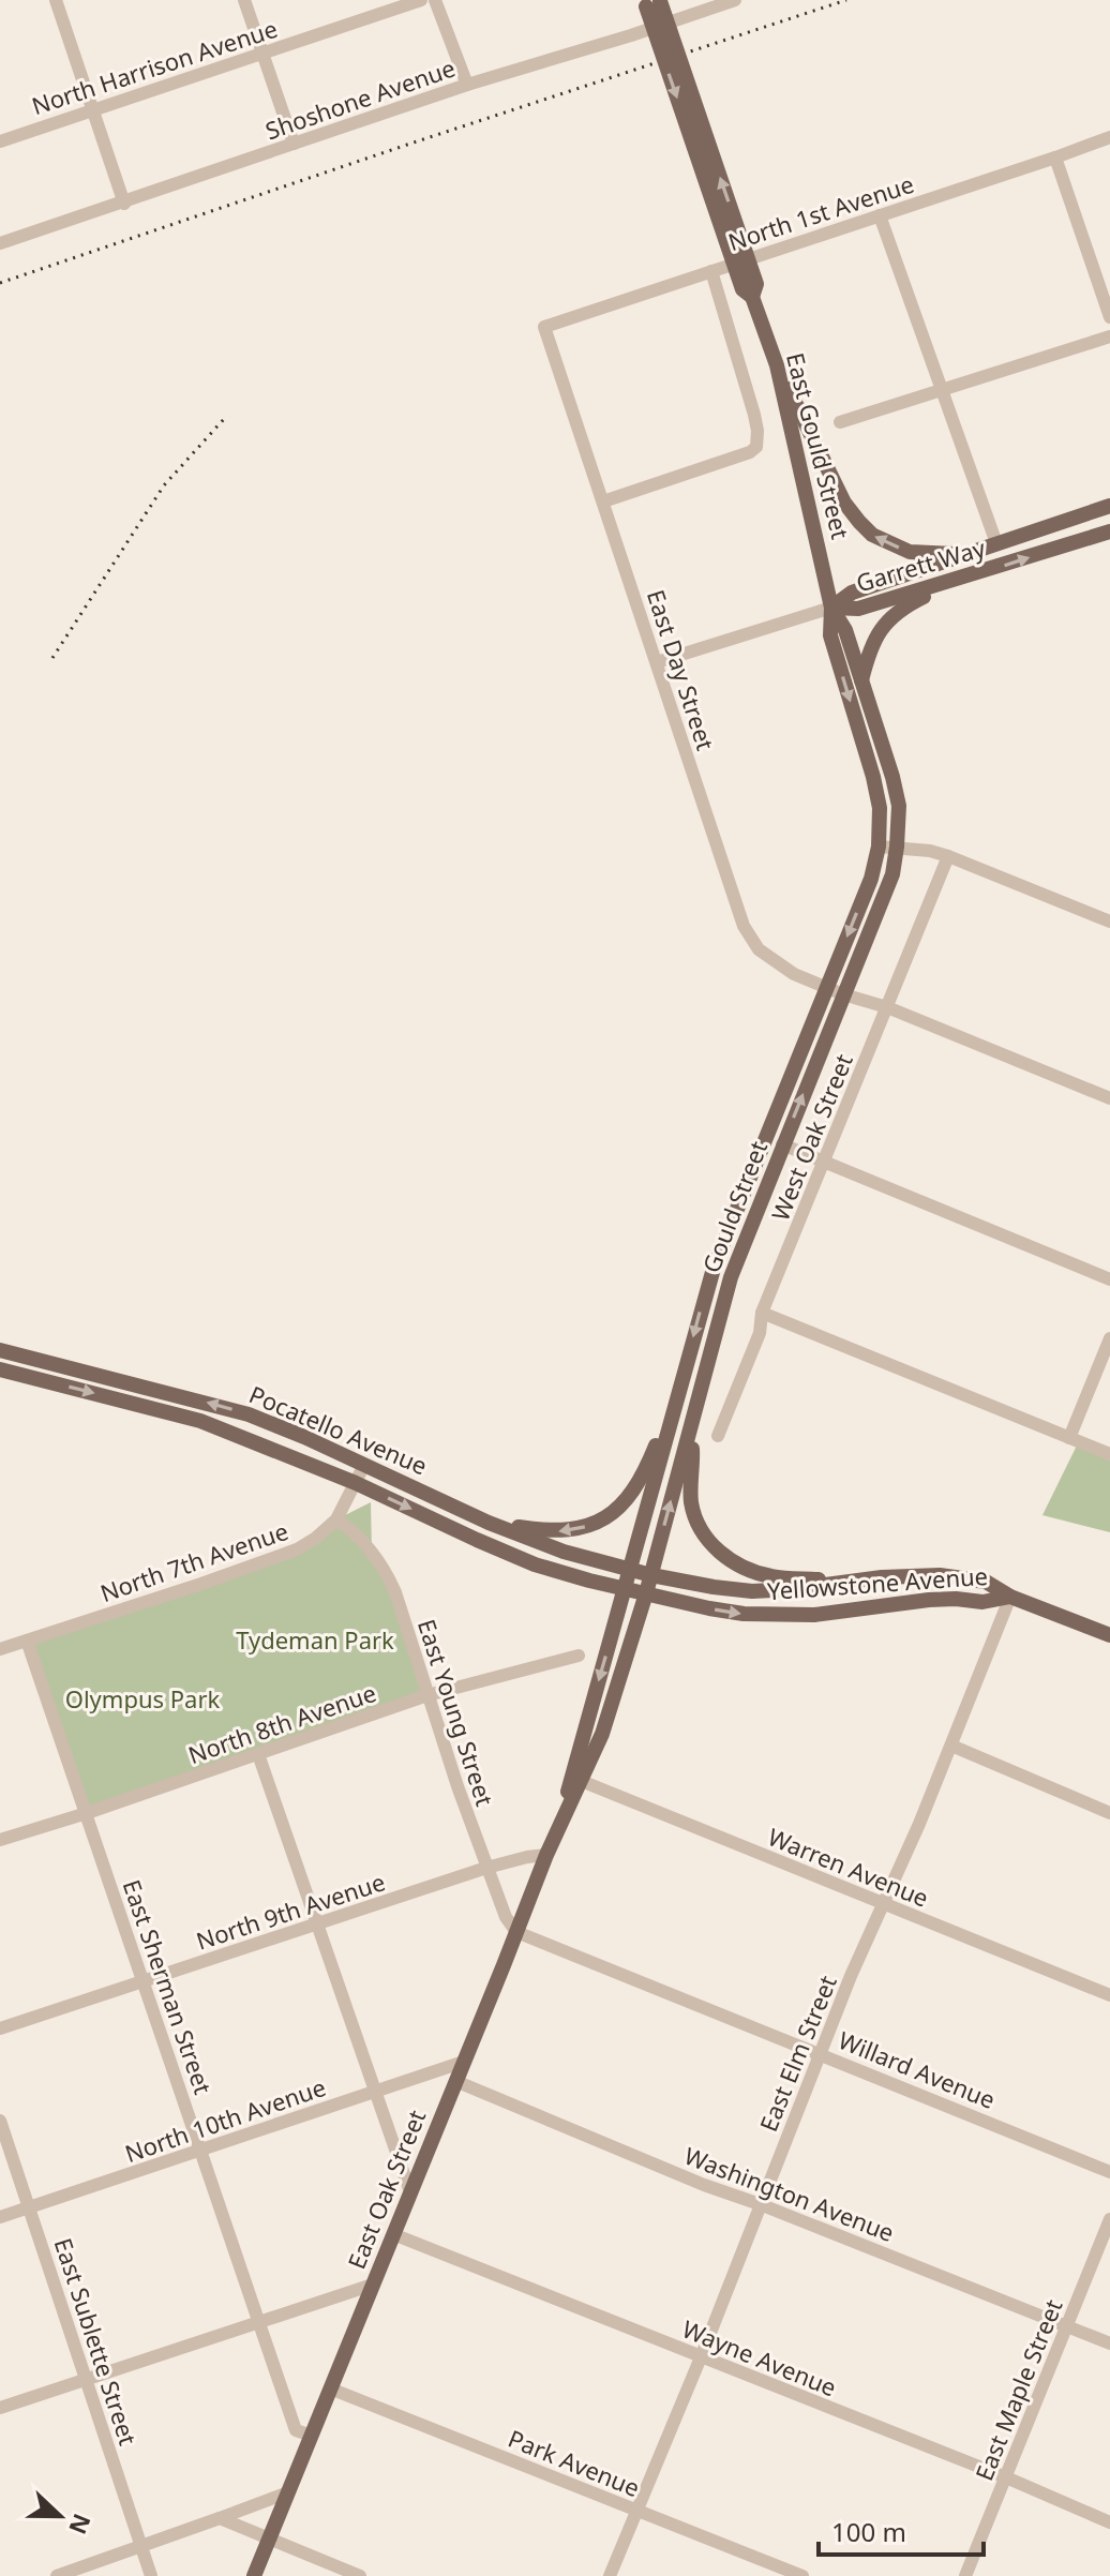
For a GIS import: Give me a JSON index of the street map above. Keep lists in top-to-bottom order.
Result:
{
  "streets": {
    "main road": [
      "East Gould Street",
      "Garrett Way",
      "Gould Street",
      "Pocatello Avenue",
      "Yellowstone Avenue",
      "East Oak Street"
    ],
    "street": [
      "North Harrison Avenue",
      "Shoshone Avenue",
      "North 1st Avenue",
      "East Day Street",
      "West Oak Street",
      "North 7th Avenue",
      "East Young Street",
      "North 8th Avenue",
      "Warren Avenue",
      "North 9th Avenue",
      "East Sherman Street",
      "East Elm Street",
      "Willard Avenue",
      "North 10th Avenue",
      "Washington Avenue",
      "East Sublette Street",
      "Wayne Avenue",
      "East Maple Street",
      "Park Avenue"
    ]
  },
  "crossings": [
    ["North 1st Avenue", "East Day Street"],
    ["East Gould Street", "Garrett Way"],
    ["East Gould Street", "Gould Street"],
    ["East Day Street", "West Oak Street"],
    ["East Day Street", "Gould Street"],
    ["Gould Street", "Pocatello Avenue"],
    ["Gould Street", "Yellowstone Avenue"],
    ["Gould Street", "East Oak Street"],
    ["Pocatello Avenue", "North 7th Avenue"],
    ["Pocatello Avenue", "Yellowstone Avenue"],
    ["Pocatello Avenue", "East Oak Street"],
    ["North 7th Avenue", "East Young Street"],
    ["North 7th Avenue", "East Sherman Street"],
    ["Yellowstone Avenue", "East Elm Street"],
    ["Yellowstone Avenue", "East Oak Street"],
    ["East Young Street", "North 8th Avenue"],
    ["East Young Street", "North 9th Avenue"],
    ["East Young Street", "Willard Avenue"],
    ["East Young Street", "East Oak Street"],
    ["North 8th Avenue", "East Sherman Street"],
    ["Warren Avenue", "East Elm Street"],
    ["Warren Avenue", "East Oak Street"],
    ["North 9th Avenue", "East Sherman Street"],
    ["North 9th Avenue", "East Oak Street"],
    ["East Sherman Street", "North 10th Avenue"],
    ["East Sherman Street", "East Oak Street"],
    ["East Elm Street", "Willard Avenue"],
    ["East Elm Street", "Washington Avenue"],
    ["East Elm Street", "Wayne Avenue"],
    ["East Elm Street", "Park Avenue"],
    ["Willard Avenue", "East Oak Street"],
    ["North 10th Avenue", "East Oak Street"],
    ["North 10th Avenue", "East Sublette Street"],
    ["East Oak Street", "Washington Avenue"],
    ["East Oak Street", "Wayne Avenue"],
    ["East Oak Street", "Park Avenue"],
    ["Washington Avenue", "East Maple Street"],
    ["Wayne Avenue", "East Maple Street"]
  ],
  "parks": ["Tydeman Park", "Olympus Park"],
  "scale_bar": "100 m",
  "north": "right"
}
